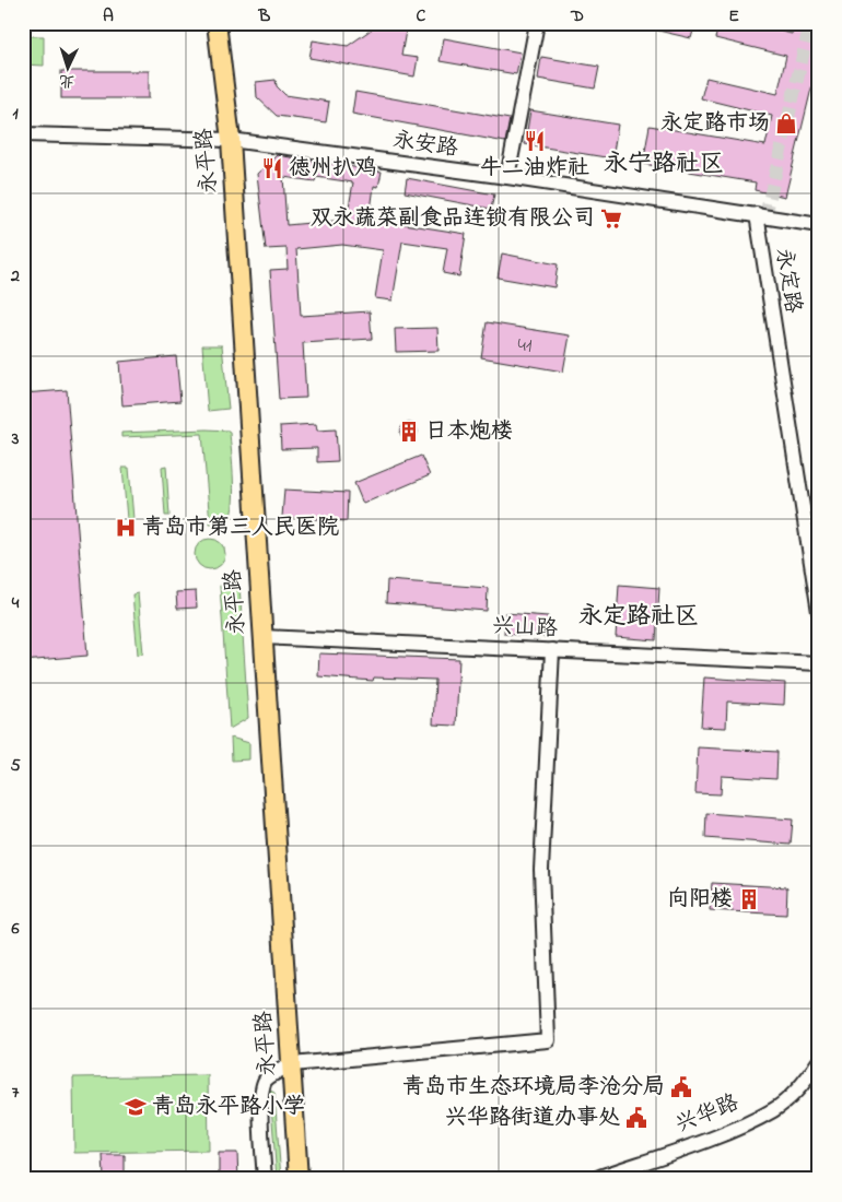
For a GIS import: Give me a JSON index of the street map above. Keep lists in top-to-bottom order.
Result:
{
  "streets": {
    "main road": ["永平路"],
    "street": [
      "永安路",
      "永定路",
      "兴山路",
      "兴华路"
    ]
  },
  "crossings": [
    ["永安路", "永平路"],
    ["永安路", "永定路"],
    ["永平路", "兴山路"]
  ],
  "districts": ["永宁路社区", "永定路社区"],
  "places": {
    "shop": ["永定路市场"],
    "restaurant": ["牛二油炸社", "徳州扒鸡"],
    "supermarket": ["双永蔬菜副食品连锁有限公司"],
    "building": ["日本炮楼", "向阳楼"],
    "hospital": ["青岛市第三人民医院"],
    "public building": ["青岛市生态环境局李沧分局", "兴华路街道办事处"],
    "school or university": ["青岛永平路小学"]
  },
  "house_numbers": ["41"],
  "north": "bottom",
  "grid": {
    "columns": [
      "A",
      "B",
      "C",
      "D",
      "E"
    ],
    "rows": [
      "1",
      "2",
      "3",
      "4",
      "5",
      "6",
      "7"
    ]
  }
}
